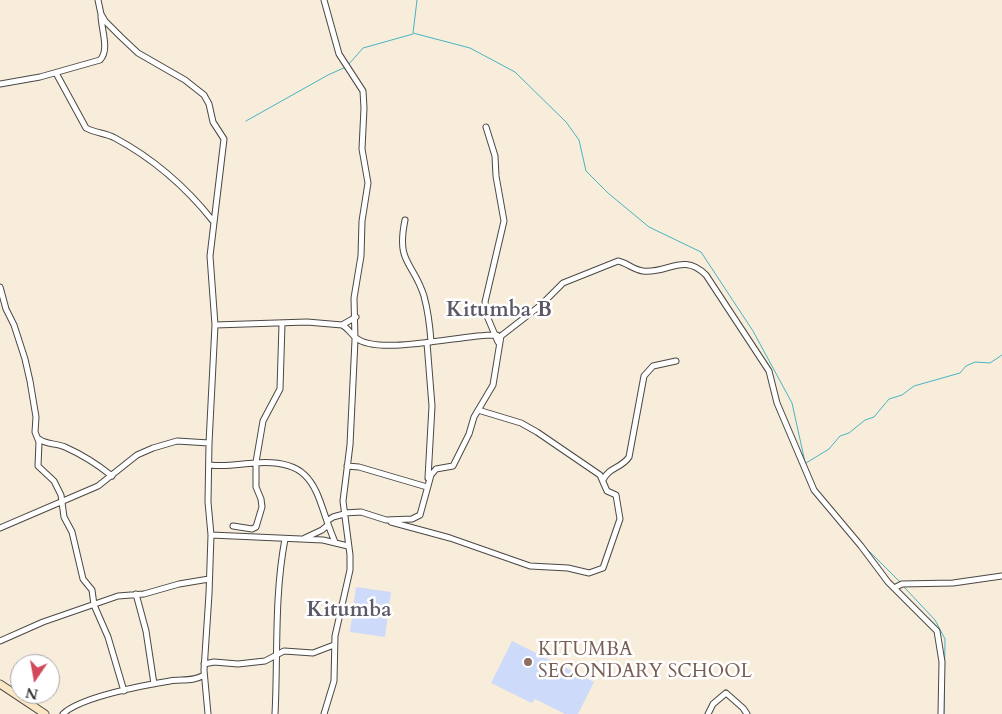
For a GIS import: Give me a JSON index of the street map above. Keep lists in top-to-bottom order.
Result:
{
  "districts": ["Kitumba B", "Kitumba"],
  "places": ["KITUMBA SECONDARY SCHOOL"],
  "north": "bottom"
}
